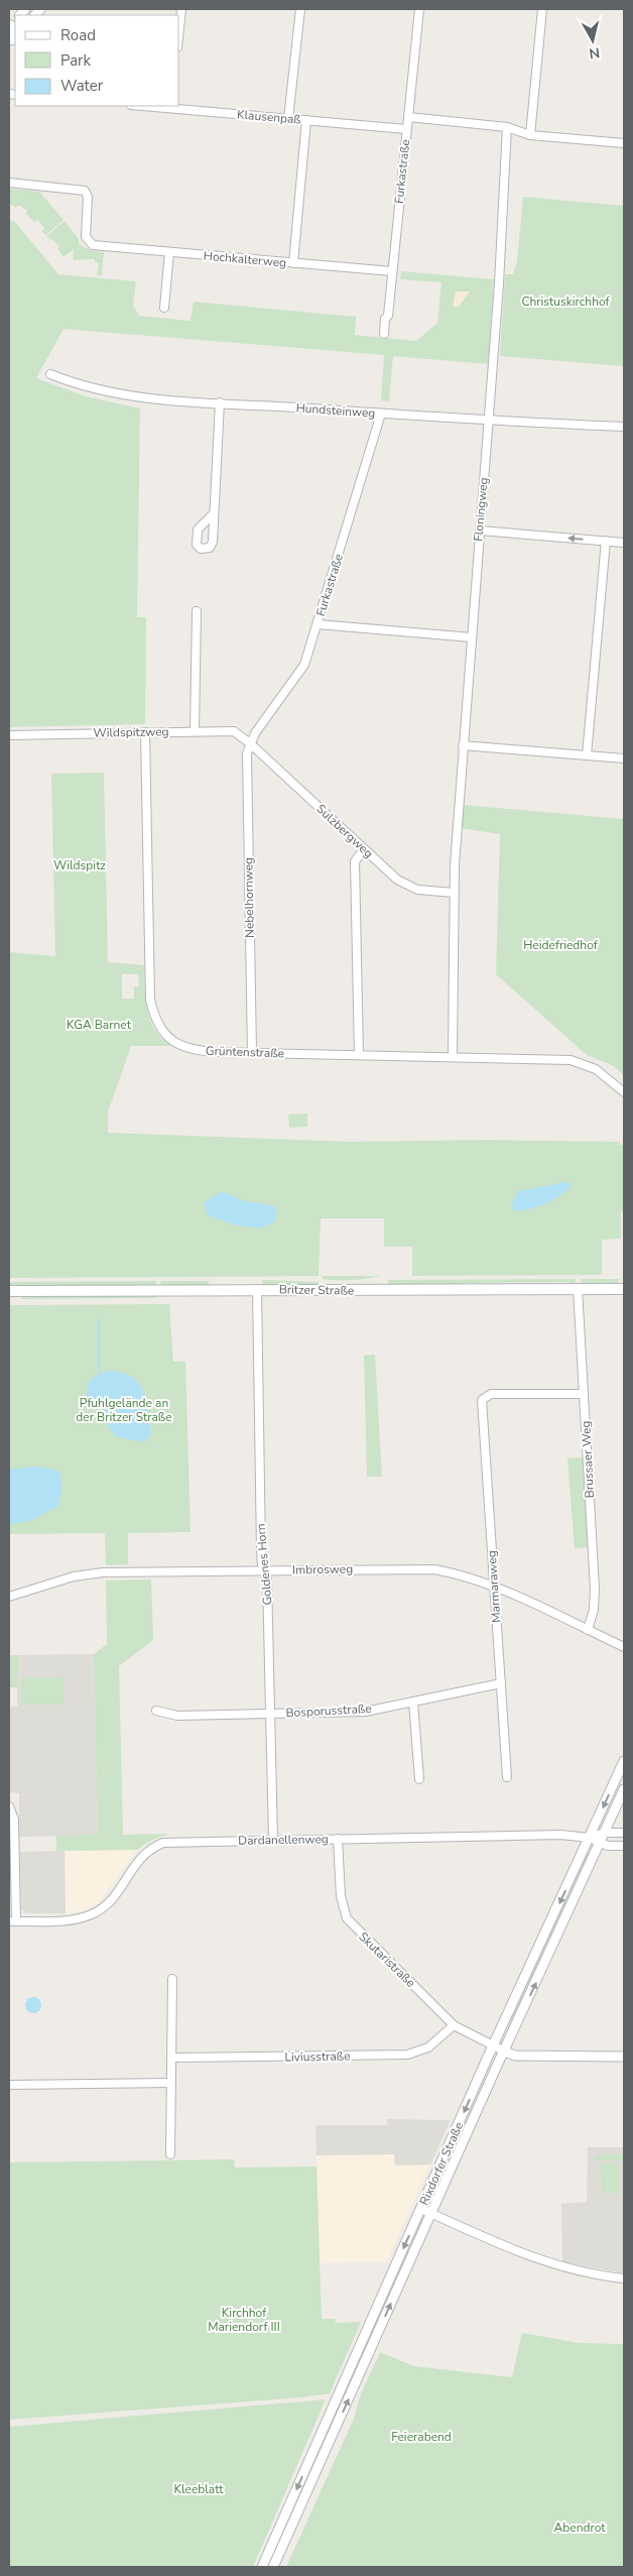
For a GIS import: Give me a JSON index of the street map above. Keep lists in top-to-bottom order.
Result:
{
  "streets": {
    "main road": ["Britzer Straße"],
    "street": [
      "Klausenpaß",
      "Furkastraße",
      "Hochkalterweg",
      "Hundsteinweg",
      "Floningweg",
      "Wildspitzweg",
      "Sulzbergweg",
      "Nebelhornweg",
      "Grüntenstraße",
      "Brussaer Weg",
      "Goldenes Horn",
      "Imbrosweg",
      "Marmaraweg",
      "Bosporusstraße",
      "Dardanellenweg",
      "Skutaristraße",
      "Liviusstraße",
      "Rixdorfer Straße"
    ]
  },
  "crossings": [
    ["Klausenpaß", "Furkastraße"],
    ["Furkastraße", "Hochkalterweg"],
    ["Furkastraße", "Hundsteinweg"],
    ["Furkastraße", "Wildspitzweg"],
    ["Furkastraße", "Sulzbergweg"],
    ["Furkastraße", "Nebelhornweg"],
    ["Hundsteinweg", "Floningweg"],
    ["Floningweg", "Sulzbergweg"],
    ["Floningweg", "Grüntenstraße"],
    ["Wildspitzweg", "Sulzbergweg"],
    ["Wildspitzweg", "Nebelhornweg"],
    ["Wildspitzweg", "Grüntenstraße"],
    ["Sulzbergweg", "Nebelhornweg"],
    ["Nebelhornweg", "Grüntenstraße"],
    ["Britzer Straße", "Brussaer Weg"],
    ["Britzer Straße", "Goldenes Horn"],
    ["Brussaer Weg", "Imbrosweg"],
    ["Brussaer Weg", "Marmaraweg"],
    ["Goldenes Horn", "Imbrosweg"],
    ["Goldenes Horn", "Bosporusstraße"],
    ["Goldenes Horn", "Dardanellenweg"],
    ["Imbrosweg", "Marmaraweg"],
    ["Marmaraweg", "Bosporusstraße"],
    ["Dardanellenweg", "Skutaristraße"],
    ["Dardanellenweg", "Rixdorfer Straße"],
    ["Skutaristraße", "Liviusstraße"],
    ["Skutaristraße", "Rixdorfer Straße"]
  ],
  "parks": [
    "Christuskirchhof",
    "Wildspitz",
    "Heidefriedhof",
    "KGA Barnet",
    "Pfuhlgelände an der Britzer Straße",
    "Kirchhof Mariendorf III",
    "Feierabend",
    "Kleeblatt",
    "Abendrot"
  ],
  "legend": ["Road", "Park", "Water"],
  "north": "bottom"
}
